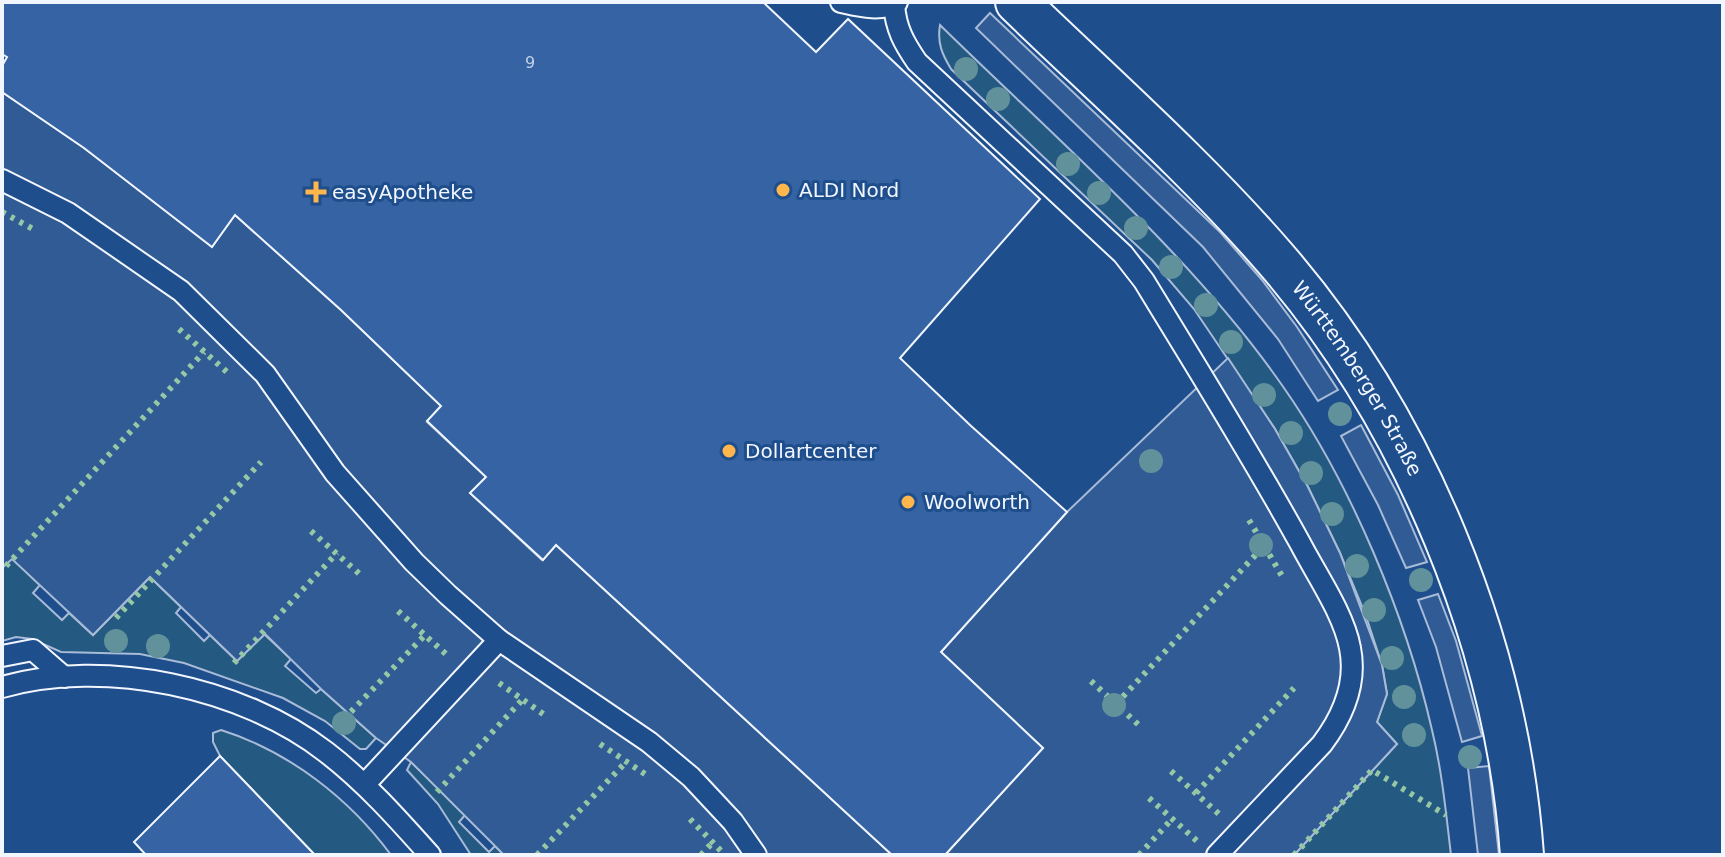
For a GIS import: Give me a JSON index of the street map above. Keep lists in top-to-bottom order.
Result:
{
  "streets": {
    "street": ["Württemberger Straße"]
  },
  "places": {
    "other": ["ALDI Nord", "Dollartcenter", "Woolworth"],
    "health": ["easyApotheke"]
  },
  "house_numbers": ["9"]
}
